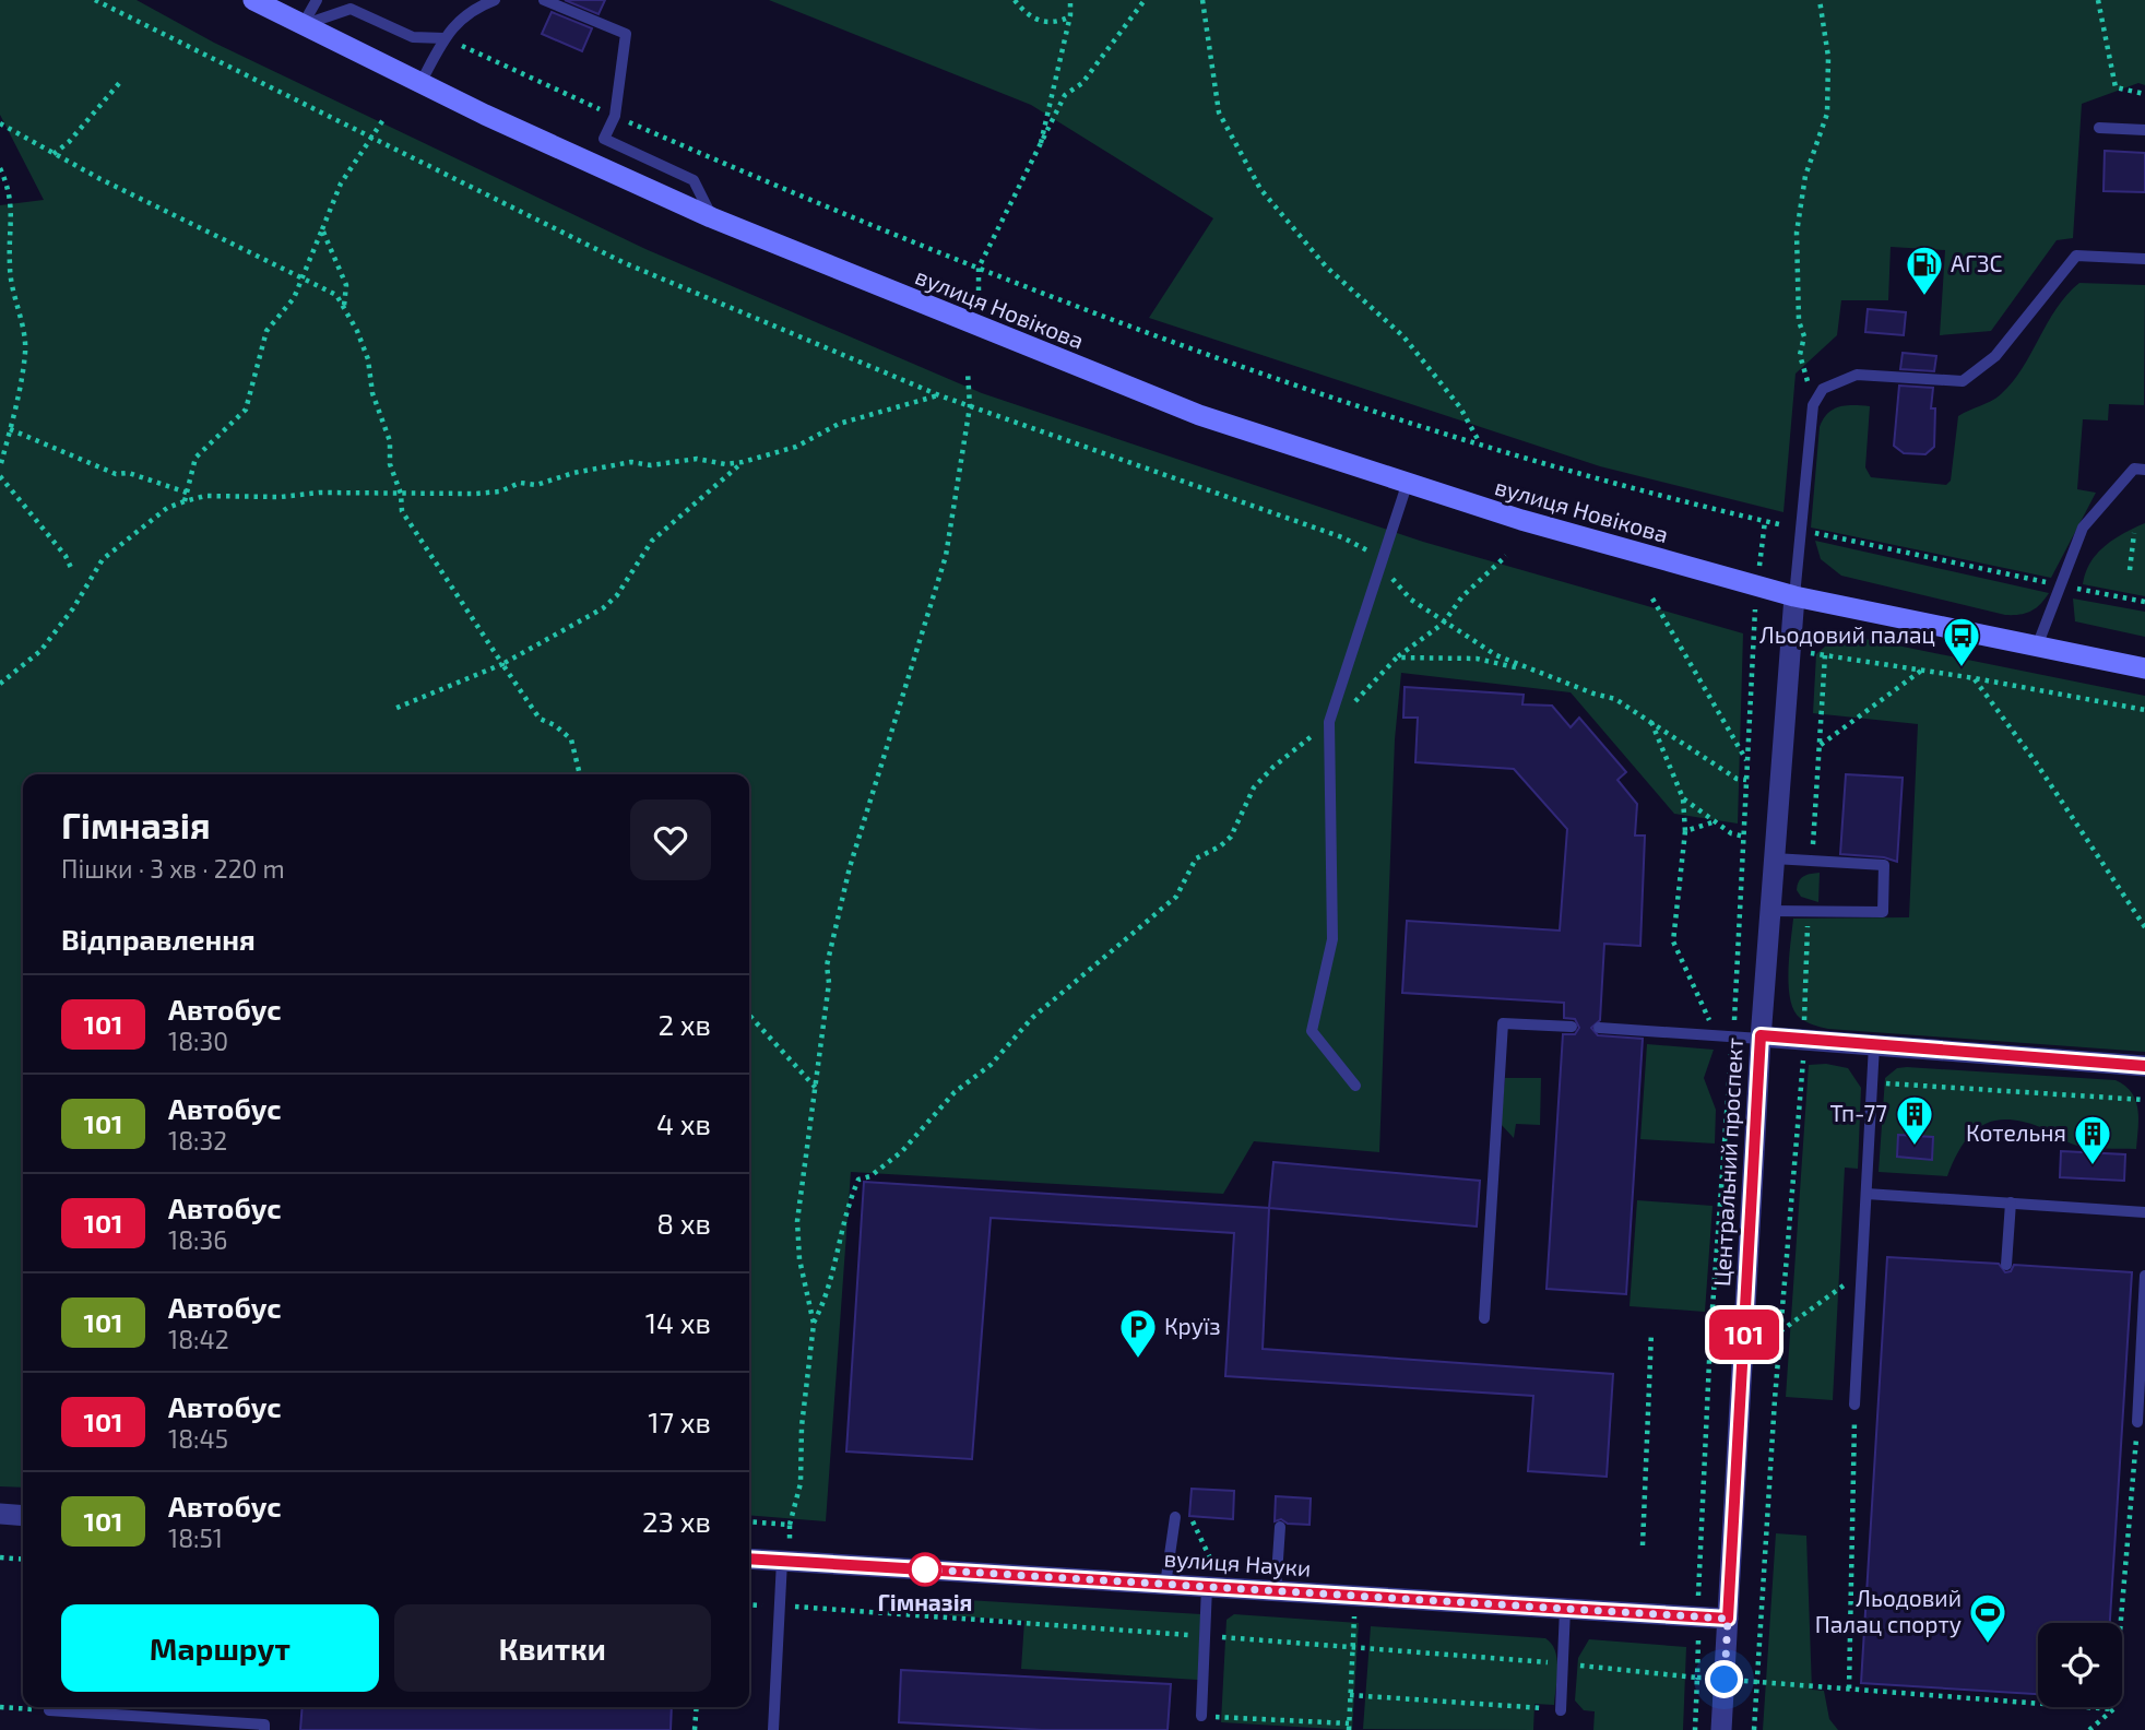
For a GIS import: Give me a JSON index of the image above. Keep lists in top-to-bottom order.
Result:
{
  "streets": {
    "main road": ["вулиця Новікова"],
    "street": ["Центральний проспект", "вулиця Науки"]
  },
  "crossings": [
    ["вулиця Новікова", "Центральний проспект"],
    ["Центральний проспект", "вулиця Науки"]
  ],
  "places": {
    "fuel station": ["АГЗС"],
    "bus stop": ["Льодовий палац"],
    "building": ["Тп-77", "Котельня"],
    "parking": ["Круїз"],
    "other": ["Гімназія"],
    "sports": ["Льодовий Палац спорту"]
  },
  "lines": ["bus line 101"],
  "page": {
    "on_map": "101",
    "heading": [
      ["Гімназія", "Пішки · 3 хв · 220 m"],
      "Відправлення"
    ],
    "list": [
      {
        "mark": "101",
        "name": "Автобус",
        "note": "18:30",
        "value": "2 хв"
      },
      {
        "mark": "101",
        "name": "Автобус",
        "note": "18:32",
        "value": "4 хв"
      },
      {
        "mark": "101",
        "name": "Автобус",
        "note": "18:36",
        "value": "8 хв"
      },
      {
        "mark": "101",
        "name": "Автобус",
        "note": "18:42",
        "value": "14 хв"
      },
      {
        "mark": "101",
        "name": "Автобус",
        "note": "18:45",
        "value": "17 хв"
      },
      {
        "mark": "101",
        "name": "Автобус",
        "note": "18:51",
        "value": "23 хв"
      }
    ],
    "buttons": ["Маршрут", "Квитки"]
  }
}
